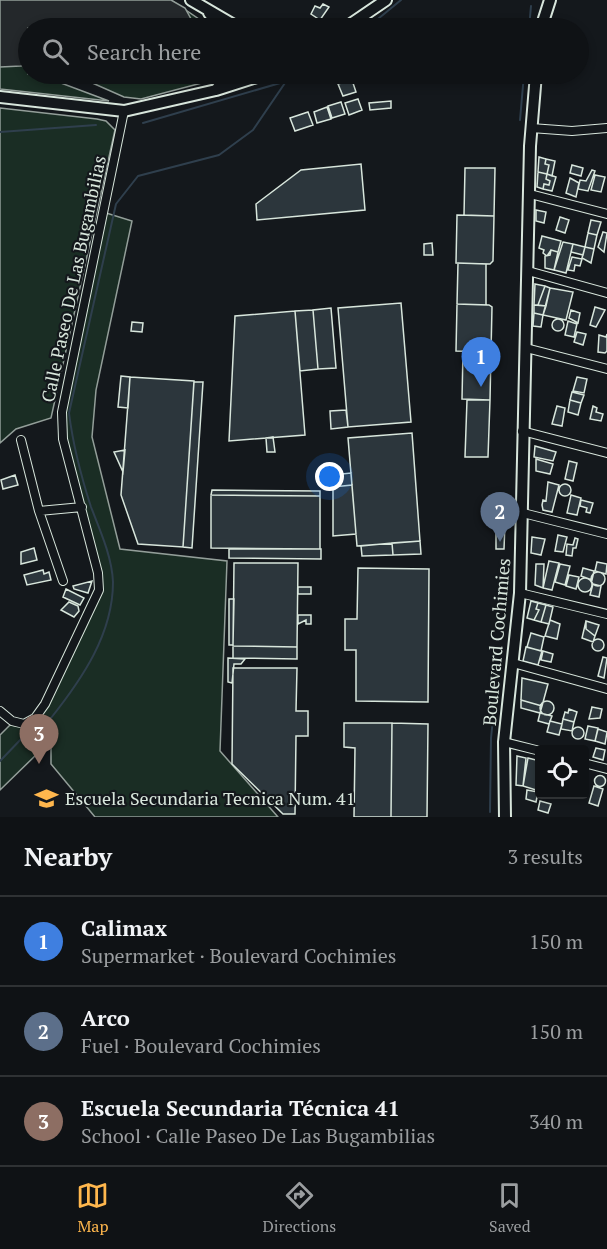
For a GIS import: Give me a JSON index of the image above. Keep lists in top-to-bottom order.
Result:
{
  "streets": {
    "main road": ["Boulevard Cochimies"],
    "street": ["Calle Paseo De Las Bugambilias"]
  },
  "places": {
    "school or university": ["Escuela Secundaria Tecnica Num. 41"]
  },
  "page": {
    "search": "Search here",
    "pins": ["1", "2", "3"],
    "heading": ["Nearby", "3 results"],
    "list": [
      {
        "mark": "1",
        "name": "Calimax",
        "note": "Supermarket · Boulevard Cochimies",
        "value": "150 m"
      },
      {
        "mark": "2",
        "name": "Arco",
        "note": "Fuel · Boulevard Cochimies",
        "value": "150 m"
      },
      {
        "mark": "3",
        "name": "Escuela Secundaria Técnica 41",
        "note": "School · Calle Paseo De Las Bugambilias",
        "value": "340 m"
      }
    ],
    "nav": ["Map", "Directions", "Saved"]
  }
}
